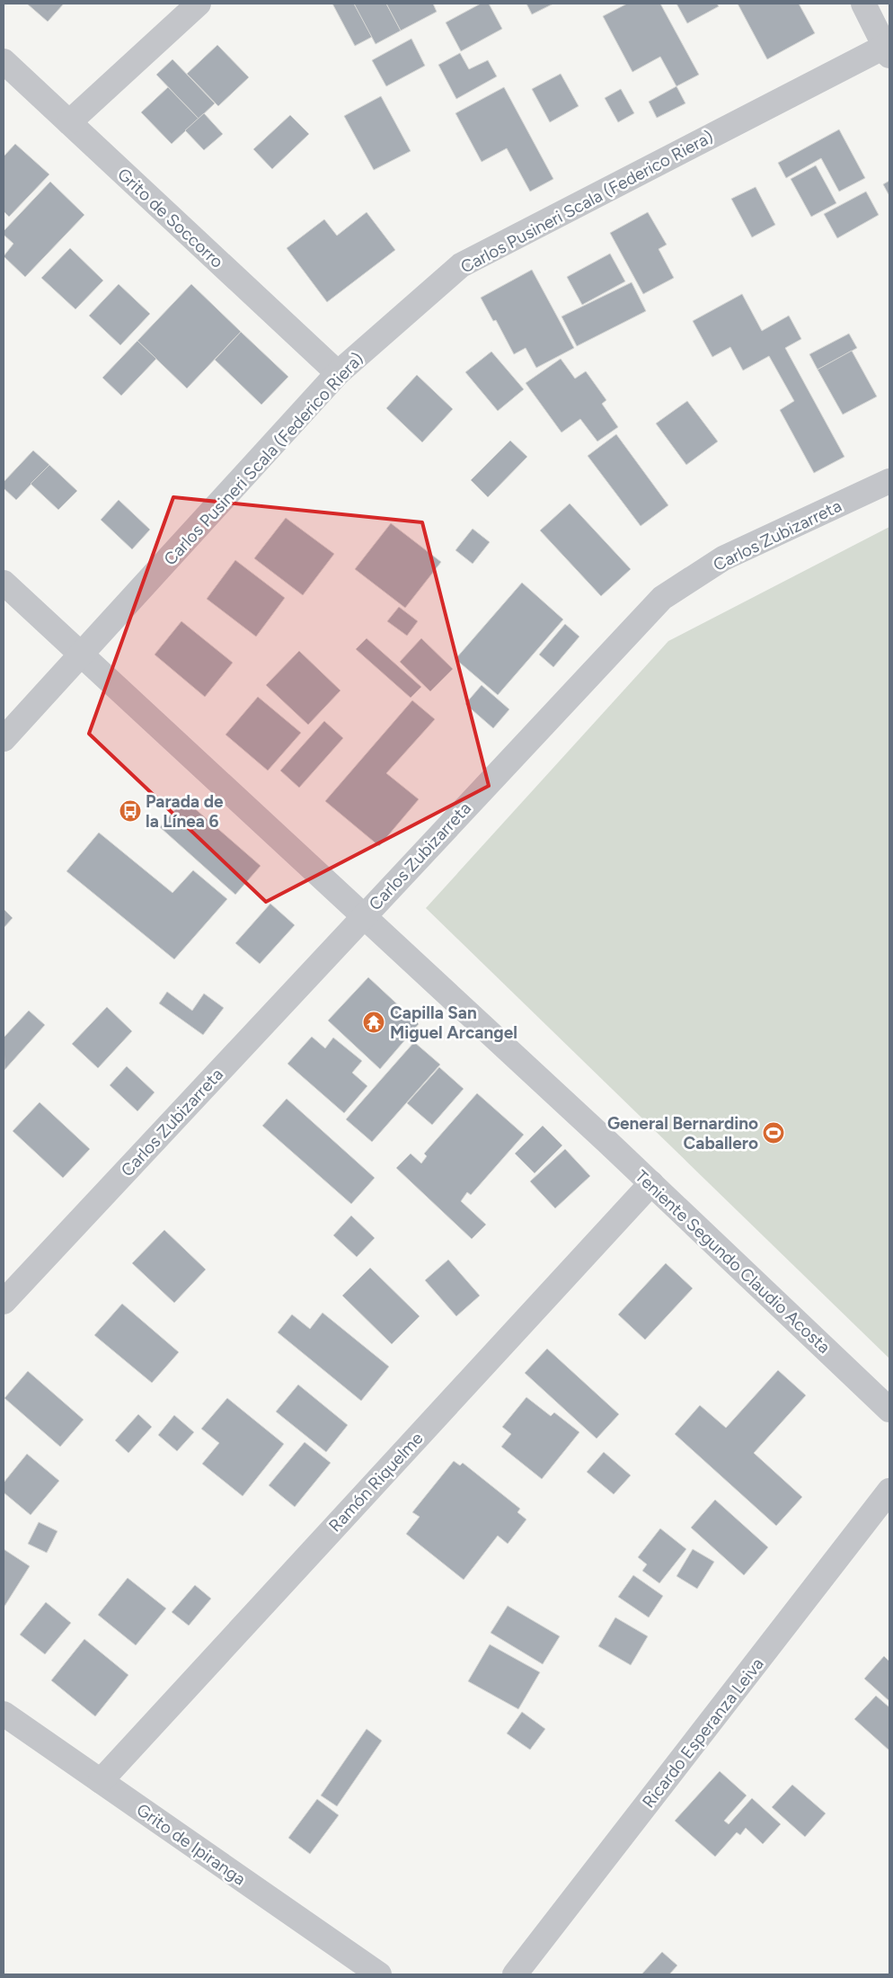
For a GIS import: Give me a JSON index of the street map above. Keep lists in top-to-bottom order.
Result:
{
  "streets": {
    "street": [
      "Carlos Pusineri Scala (Federico Riera)",
      "Grito de Soccorro",
      "Carlos Zubizarreta",
      "Teniente Segundo Claudio Acosta",
      "Ramón Riquelme",
      "Ricardo Esperanza Leiva",
      "Grito de Ipiranga"
    ]
  },
  "crossings": [
    ["Carlos Pusineri Scala (Federico Riera)", "Grito de Soccorro"],
    ["Carlos Pusineri Scala (Federico Riera)", "Teniente Segundo Claudio Acosta"],
    ["Carlos Zubizarreta", "Teniente Segundo Claudio Acosta"],
    ["Teniente Segundo Claudio Acosta", "Ramón Riquelme"],
    ["Ramón Riquelme", "Grito de Ipiranga"]
  ],
  "places": {
    "bus stop": ["Parada de la Línea 6"],
    "temple": ["Capilla San Miguel Arcangel"],
    "sports": ["General Bernardino Caballero"]
  }
}
